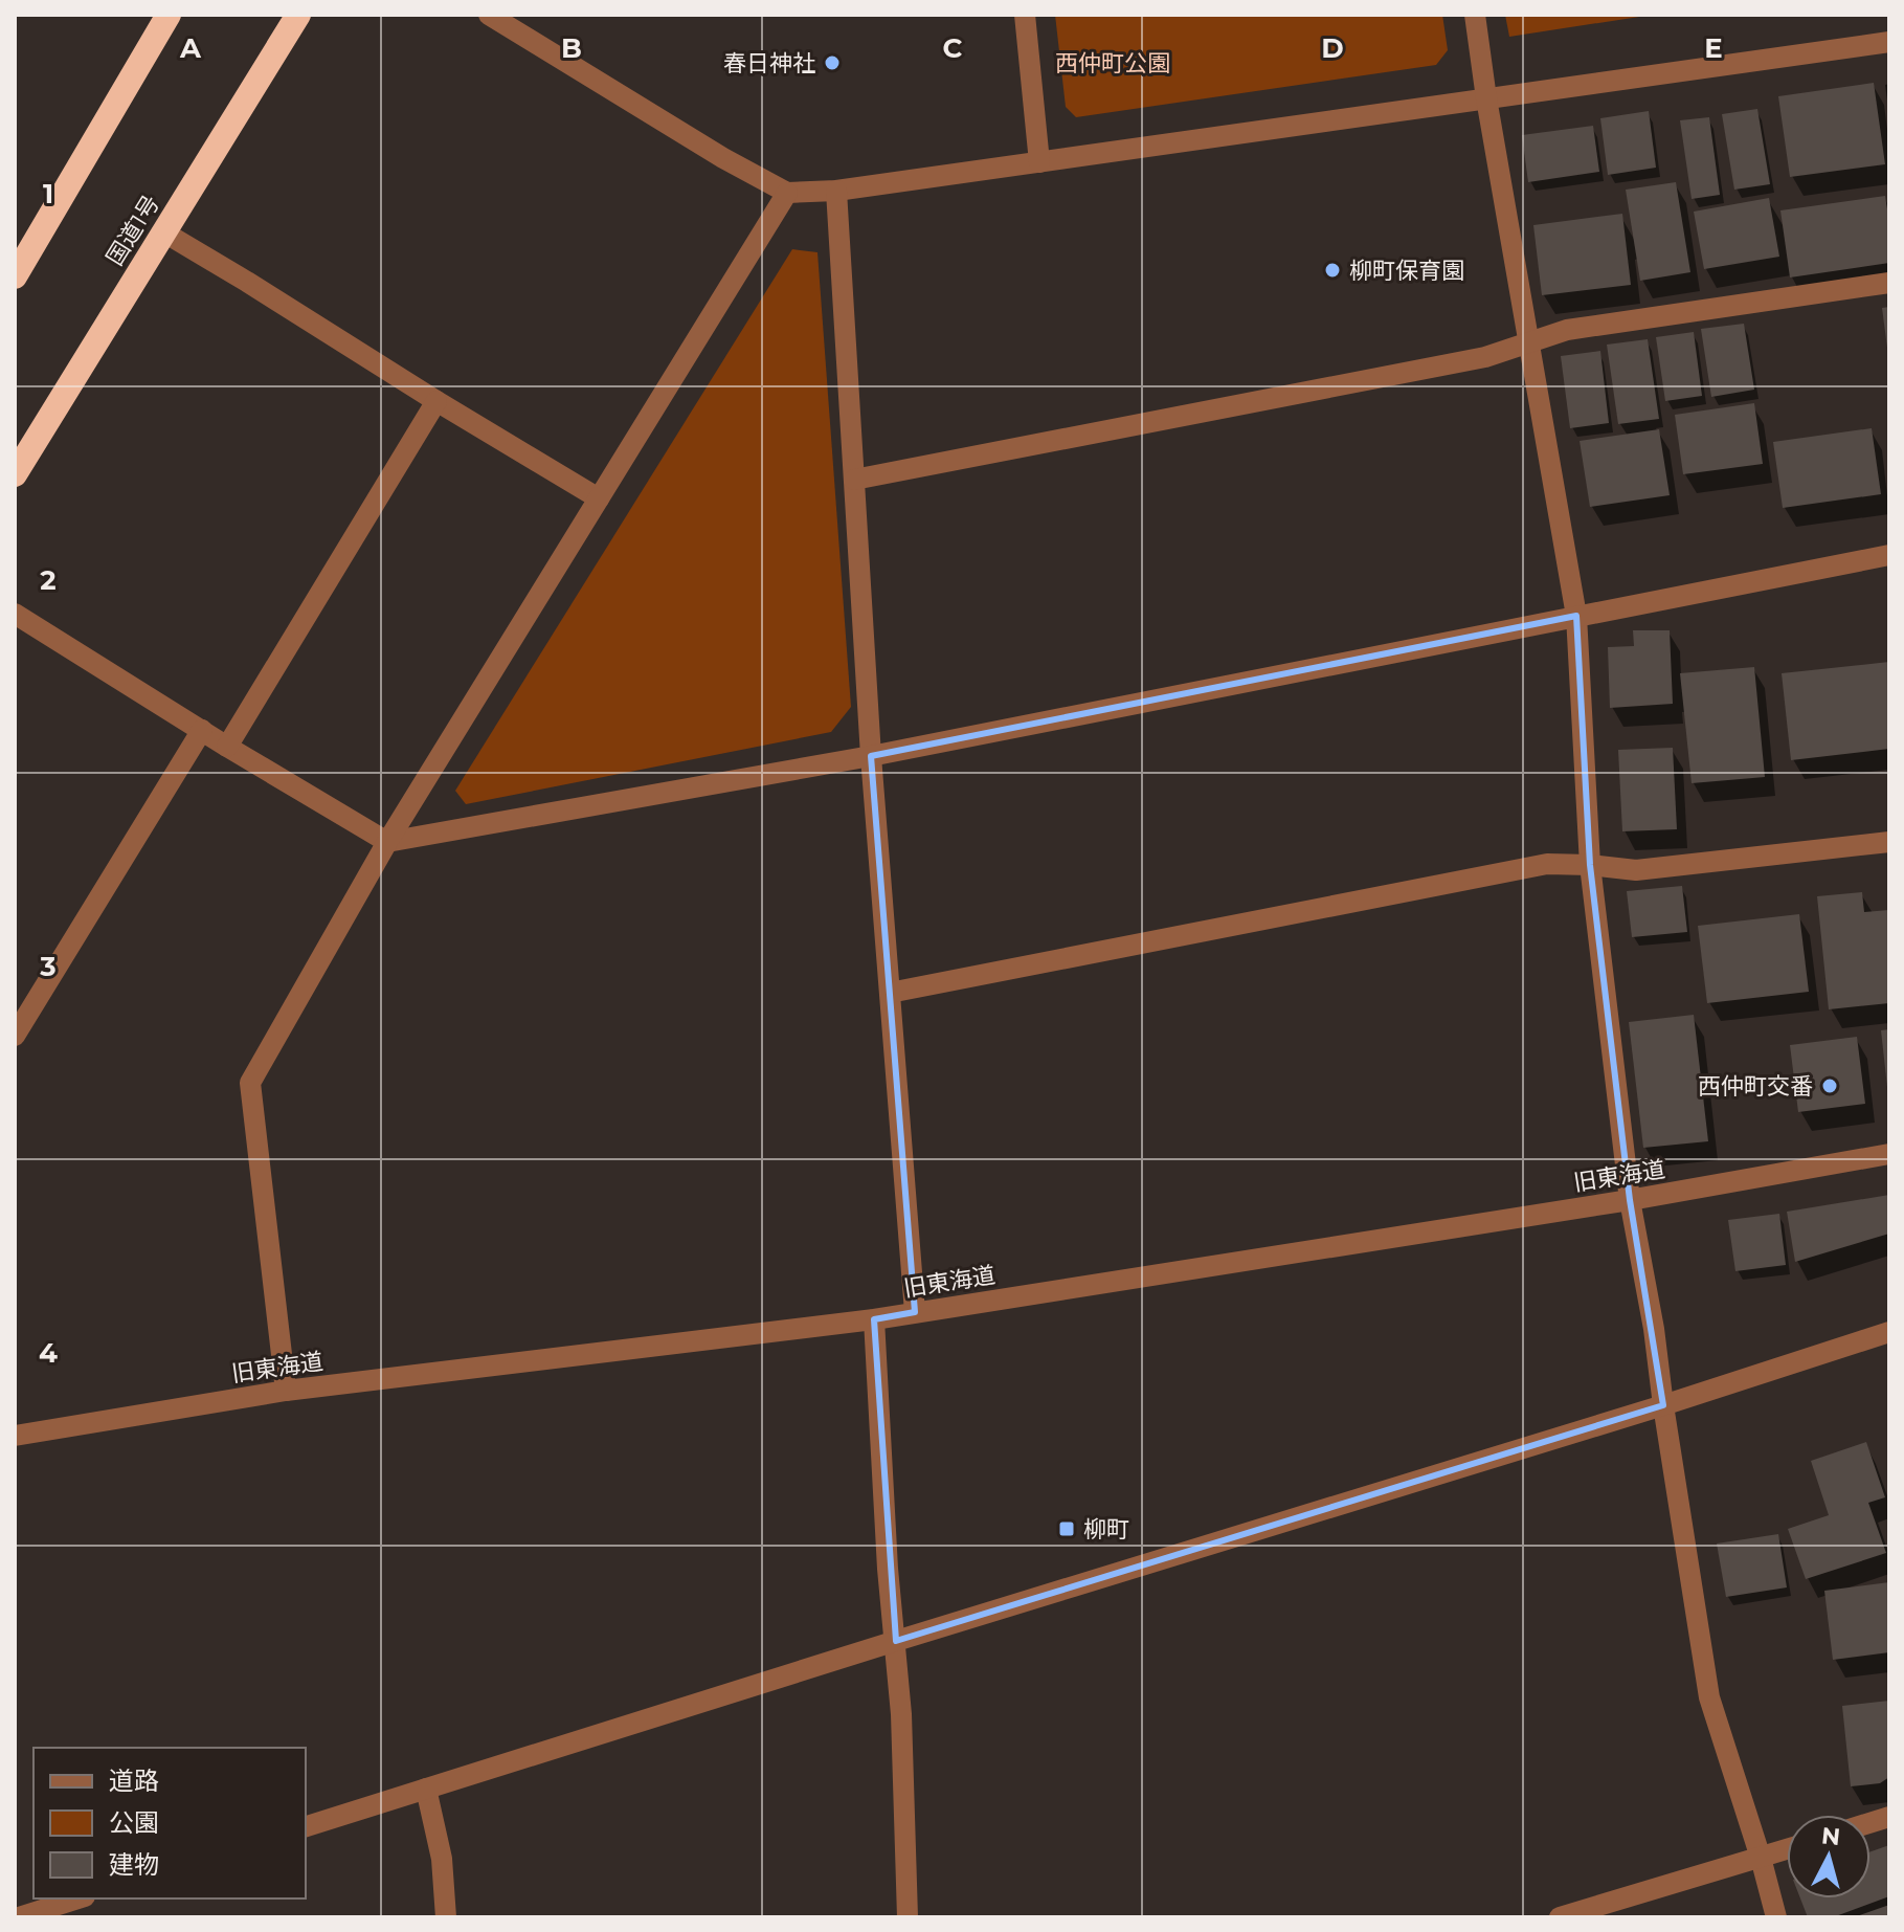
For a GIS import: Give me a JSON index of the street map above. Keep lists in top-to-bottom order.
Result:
{
  "streets": {
    "highway": ["国道1号"],
    "street": ["旧東海道"]
  },
  "parks": ["西仲町公園"],
  "places": {
    "other": ["春日神社", "柳町保育園", "西仲町交番"],
    "transit": ["柳町"]
  },
  "legend": ["道路", "公園", "建物"],
  "north": "top",
  "grid": {
    "columns": [
      "A",
      "B",
      "C",
      "D",
      "E"
    ],
    "rows": [
      "1",
      "2",
      "3",
      "4"
    ]
  }
}
